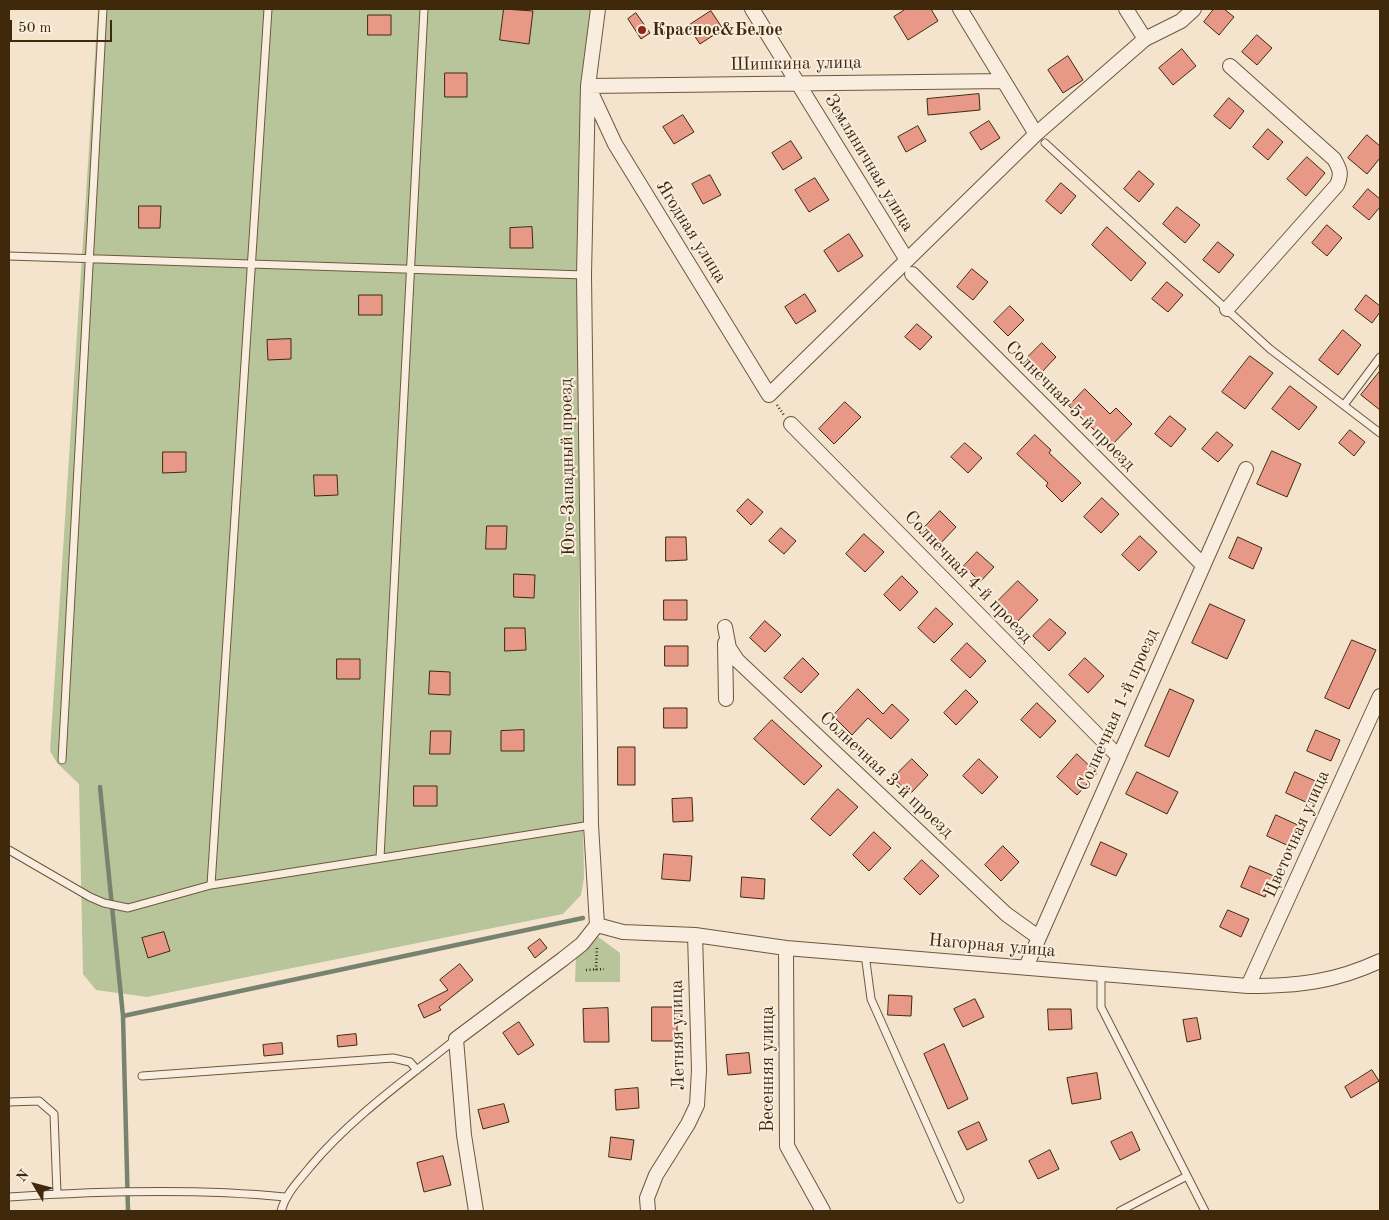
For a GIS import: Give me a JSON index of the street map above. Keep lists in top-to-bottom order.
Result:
{
  "streets": {
    "street": [
      "Шишкина улица",
      "Земляничная улица",
      "Ягодная улица",
      "Солнечная 5-й проезд",
      "Юго-Западный проезд",
      "Солнечная 4-й проезд",
      "Солнечная 1-й проезд",
      "Солнечная 3-й проезд",
      "Цветочная улица",
      "Нагорная улица",
      "Летняя улица",
      "Весенняя улица"
    ]
  },
  "crossings": [
    ["Шишкина улица", "Земляничная улица"],
    ["Шишкина улица", "Ягодная улица"],
    ["Шишкина улица", "Юго-Западный проезд"],
    ["Ягодная улица", "Юго-Западный проезд"],
    ["Солнечная 5-й проезд", "Солнечная 1-й проезд"],
    ["Юго-Западный проезд", "Нагорная улица"],
    ["Солнечная 4-й проезд", "Солнечная 1-й проезд"],
    ["Солнечная 1-й проезд", "Солнечная 3-й проезд"],
    ["Солнечная 1-й проезд", "Нагорная улица"],
    ["Цветочная улица", "Нагорная улица"],
    ["Нагорная улица", "Летняя улица"],
    ["Нагорная улица", "Весенняя улица"]
  ],
  "places": ["Красное&Белое"],
  "scale_bar": "50 m",
  "north": "top left"
}
